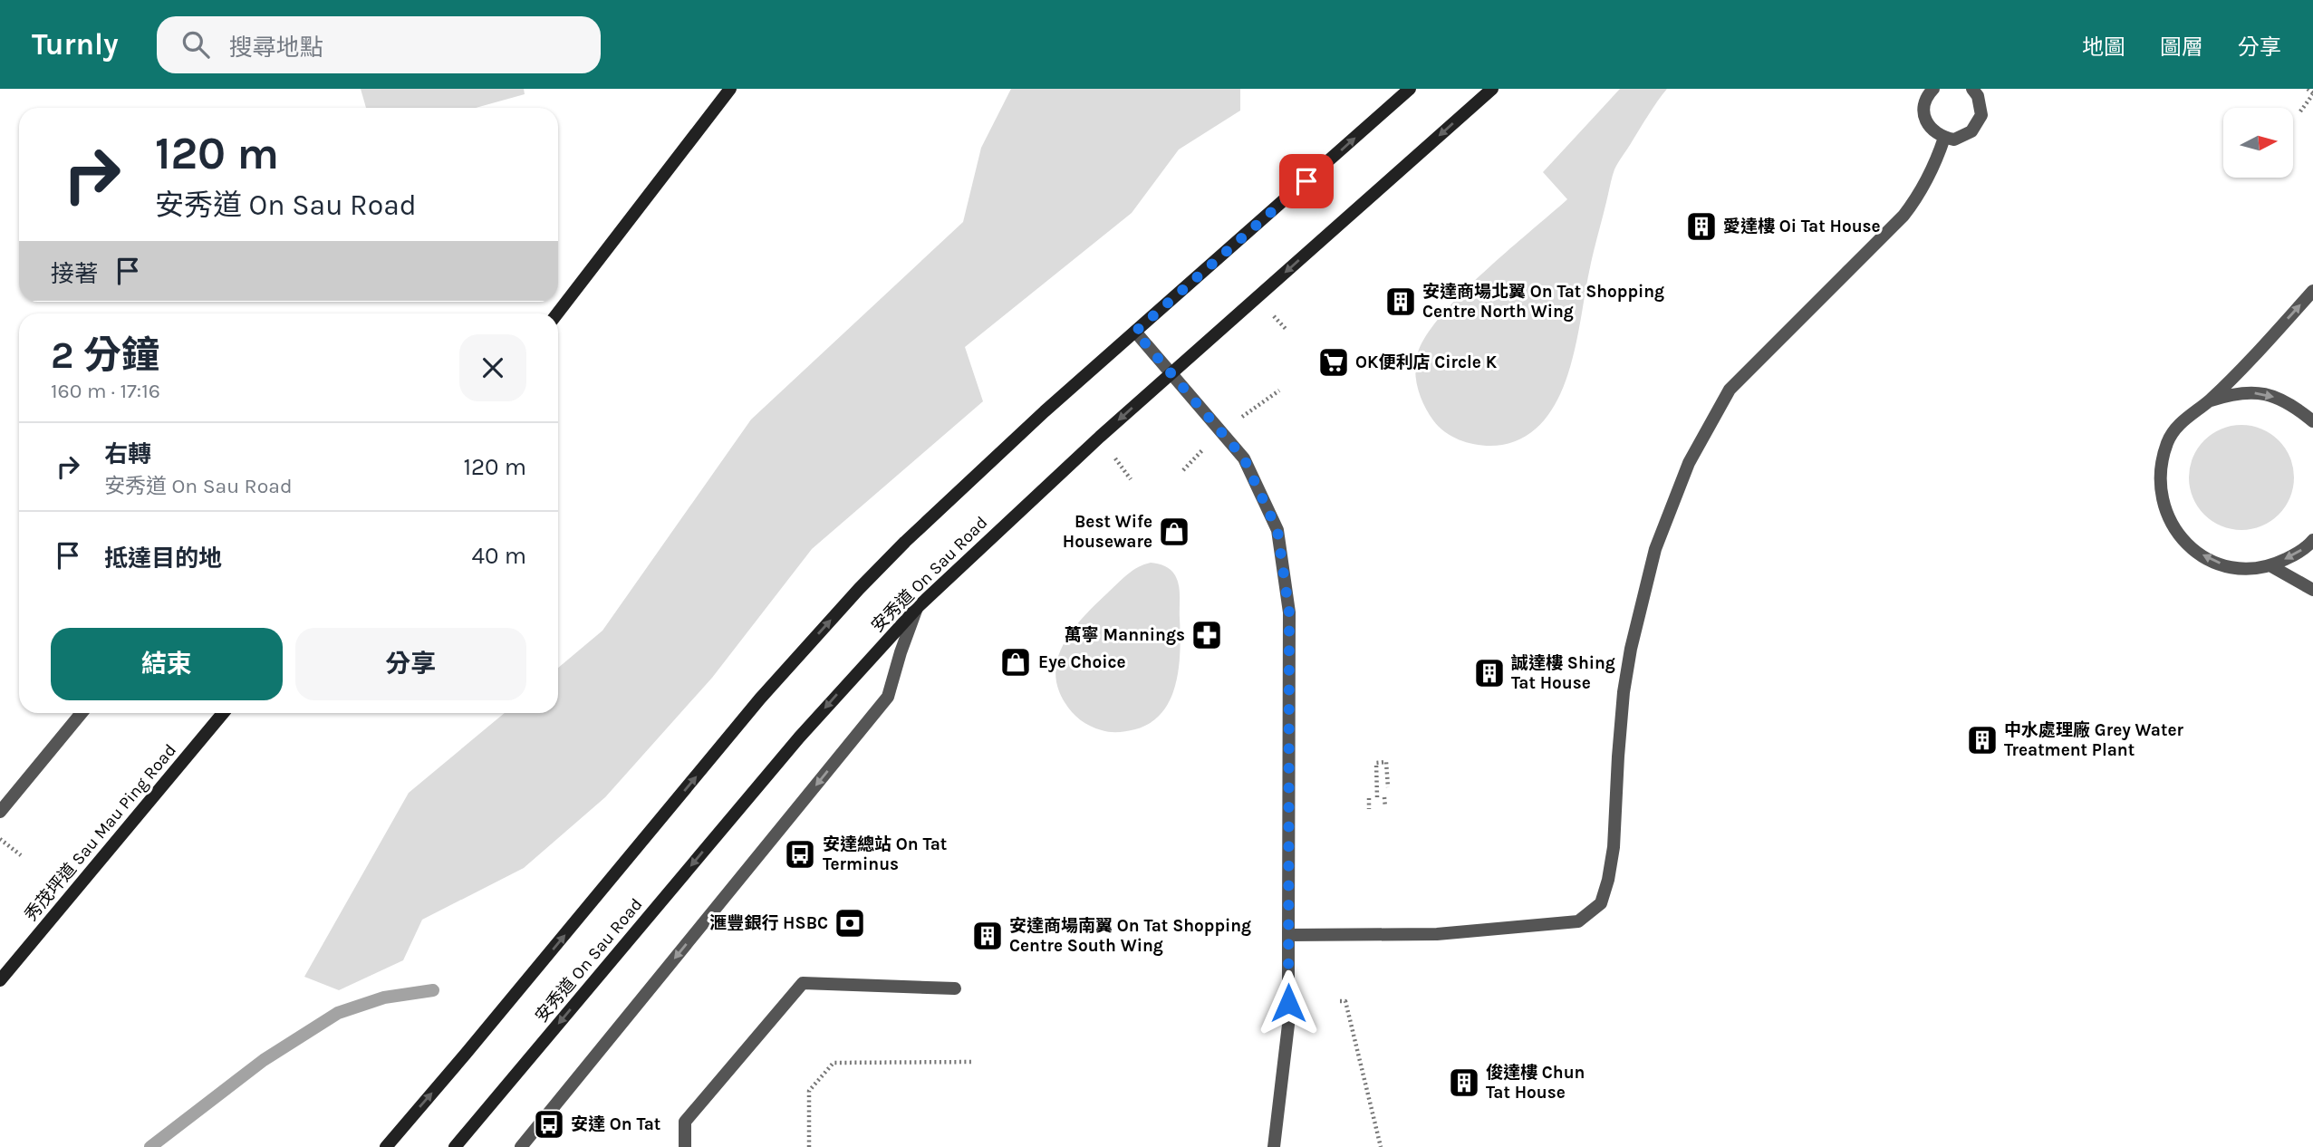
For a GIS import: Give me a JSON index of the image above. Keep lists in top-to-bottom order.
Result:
{
  "streets": {
    "main road": ["安秀道 On Sau Road", "秀茂坪道 Sau Mau Ping Road"]
  },
  "places": {
    "building": [
      "愛達樓 Oi Tat House",
      "安達商場北翼 On Tat Shopping Centre North Wing",
      "誠達樓 Shing Tat House",
      "中水處理廠 Grey Water Treatment Plant",
      "安達商場南翼 On Tat Shopping Centre South Wing",
      "俊達樓 Chun Tat House"
    ],
    "supermarket": ["OK便利店 Circle K"],
    "shop": ["Best Wife Houseware", "Eye Choice"],
    "pharmacy": ["萬寧 Mannings"],
    "bus stop": ["安達總站 On Tat Terminus", "安達 On Tat"],
    "bank": ["滙豐銀行 HSBC"]
  },
  "north": "right",
  "page": {
    "header": "Turnly",
    "search": "搜尋地點",
    "nav": ["地圖", "圖層", "分享"],
    "turn": ["120 m", "安秀道 On Sau Road"],
    "then": "接著",
    "heading": ["2 分鐘", "160 m · 17:16"],
    "list": [
      {
        "name": "右轉",
        "note": "安秀道 On Sau Road",
        "value": "120 m"
      },
      {
        "name": "抵達目的地",
        "value": "40 m"
      }
    ],
    "buttons": ["結束", "分享"]
  }
}
